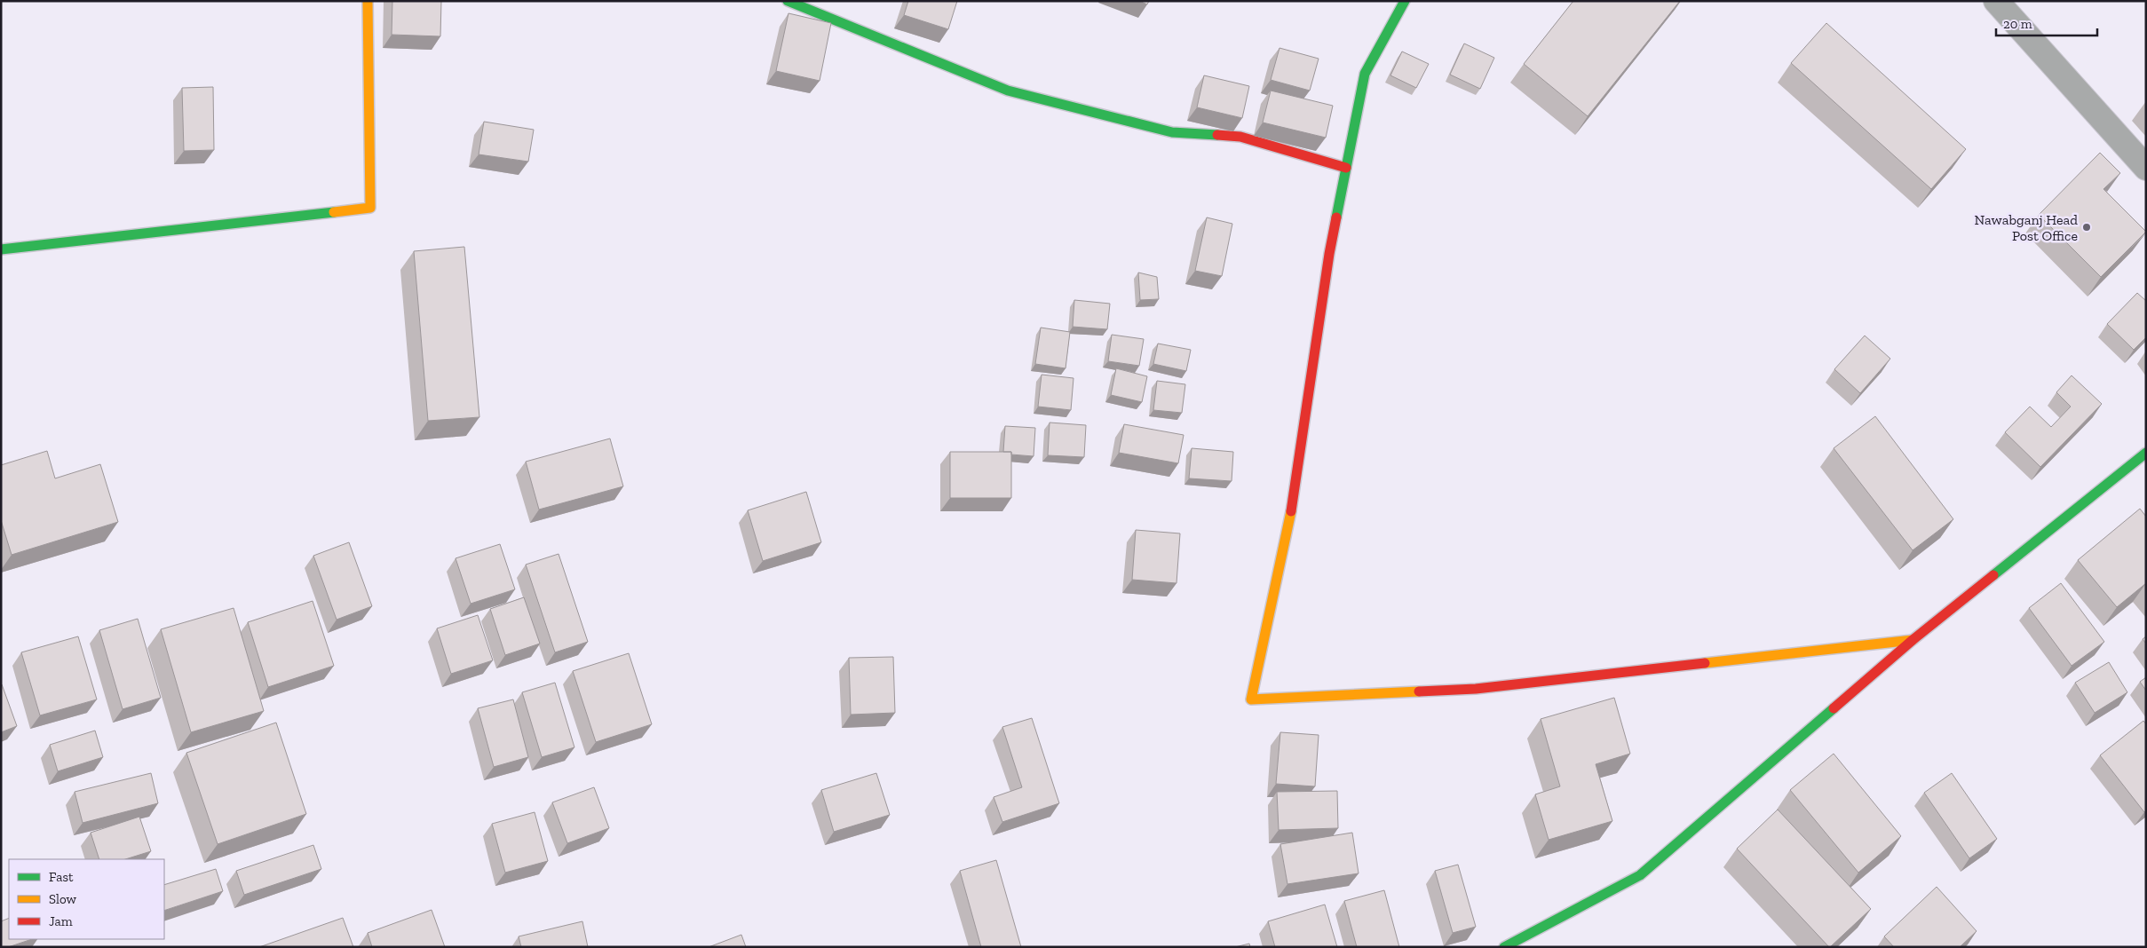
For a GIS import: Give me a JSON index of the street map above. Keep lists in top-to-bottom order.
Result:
{
  "places": ["Nawabganj Head Post Office"],
  "legend": ["Fast", "Slow", "Jam"],
  "scale_bar": "20 m"
}
